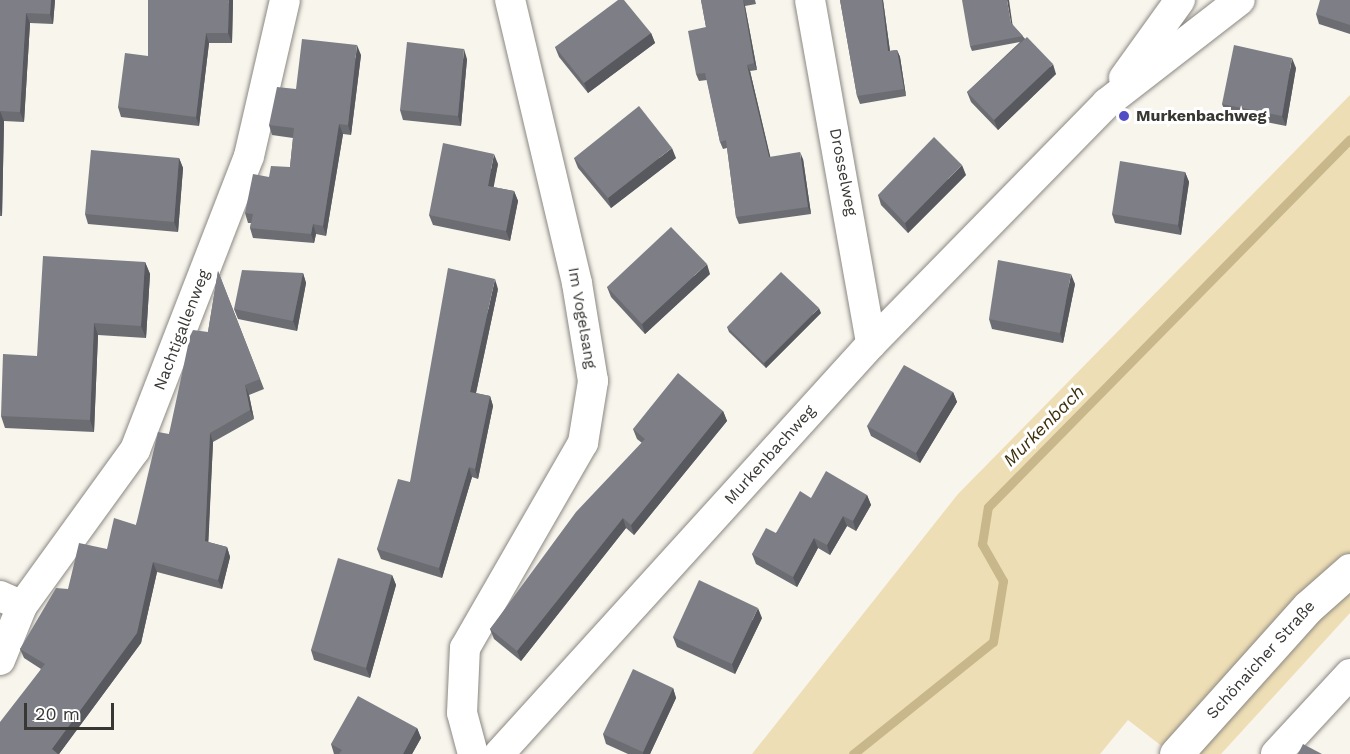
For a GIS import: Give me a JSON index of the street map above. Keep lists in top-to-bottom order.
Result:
{
  "streets": {
    "main road": ["Schönaicher Straße"],
    "street": [
      "Drosselweg",
      "Im Vogelsang",
      "Nachtigallenweg",
      "Murkenbachweg"
    ]
  },
  "crossings": [
    ["Drosselweg", "Murkenbachweg"]
  ],
  "water": ["Murkenbach"],
  "places": ["Murkenbachweg"],
  "scale_bar": "20 m"
}
